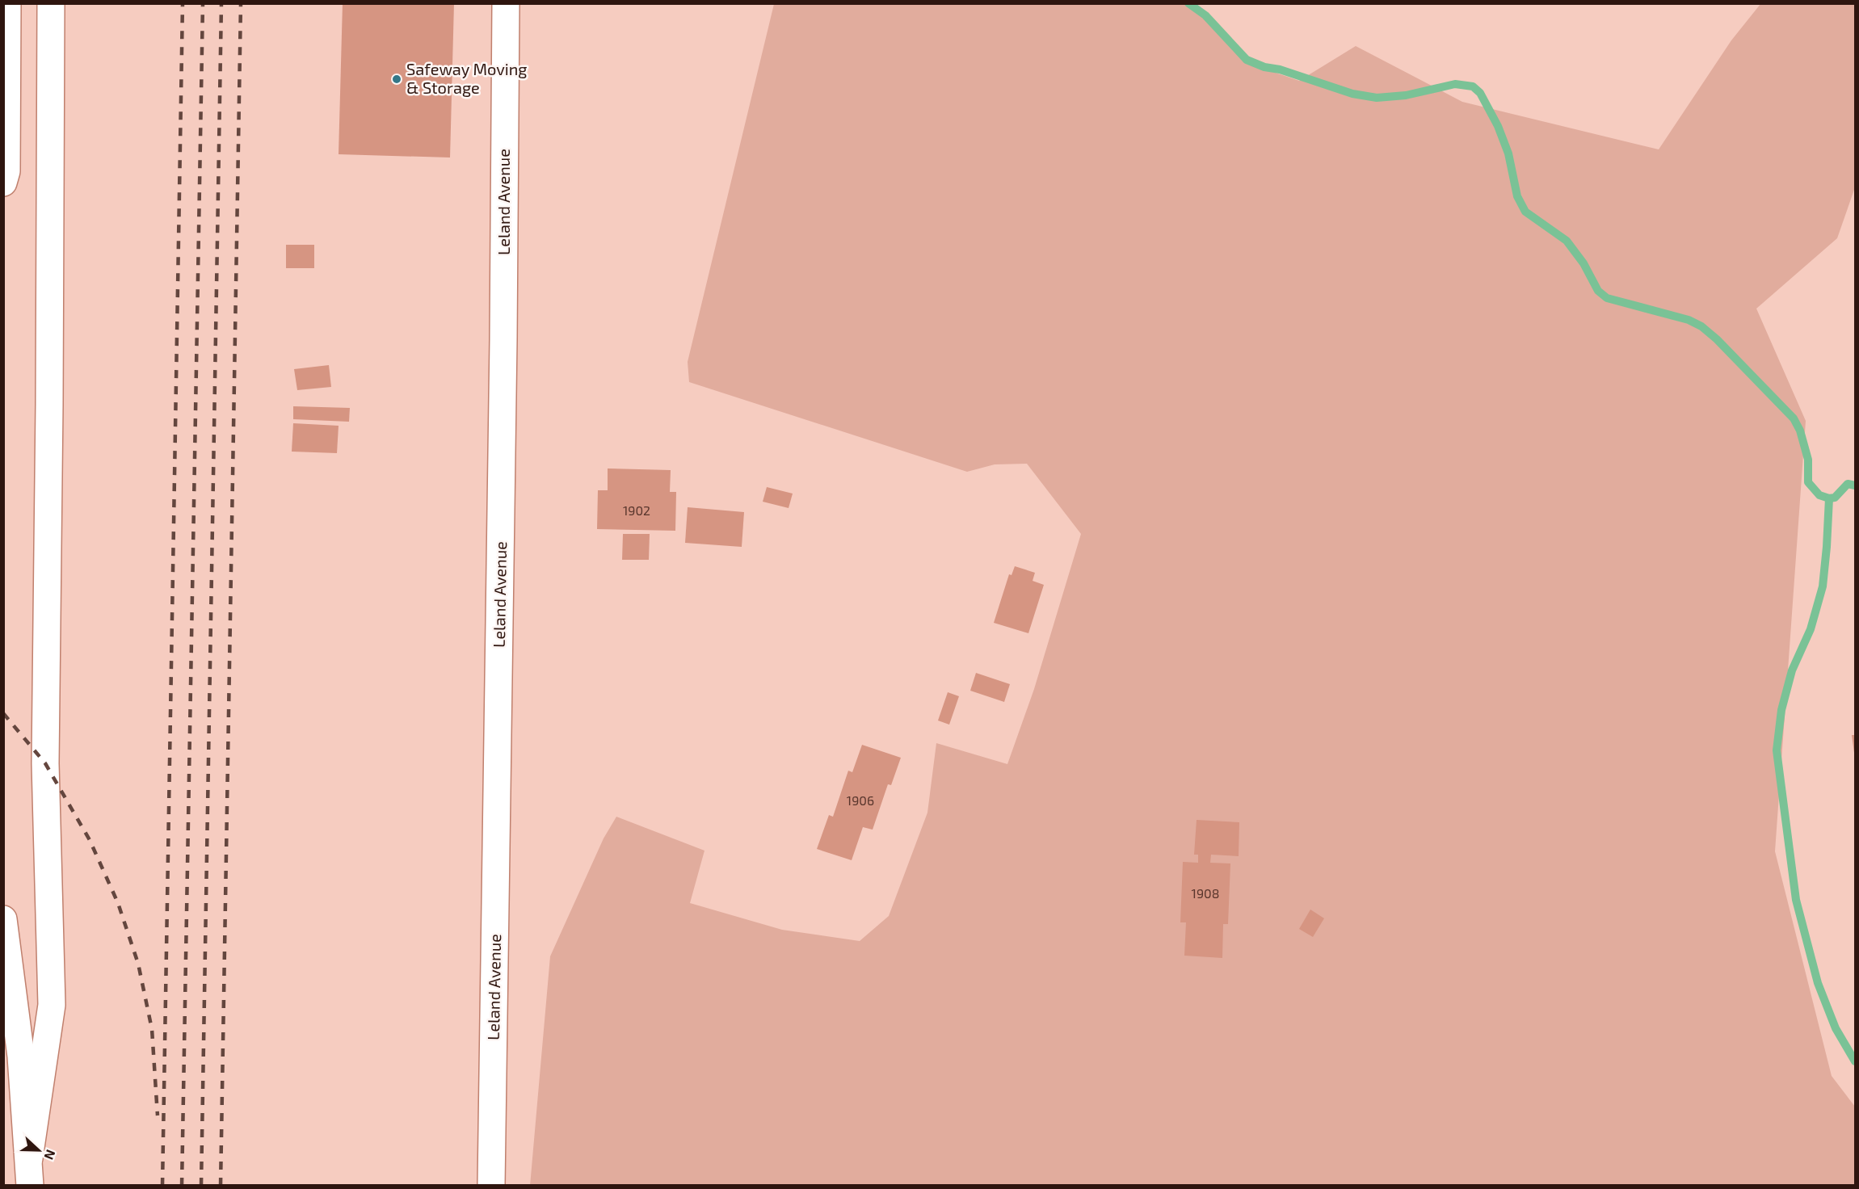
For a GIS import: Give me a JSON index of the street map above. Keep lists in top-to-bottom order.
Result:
{
  "streets": {
    "main road": ["Leland Avenue"]
  },
  "places": ["Safeway Moving & Storage"],
  "house_numbers": ["1902", "1906", "1908"],
  "north": "right"
}
